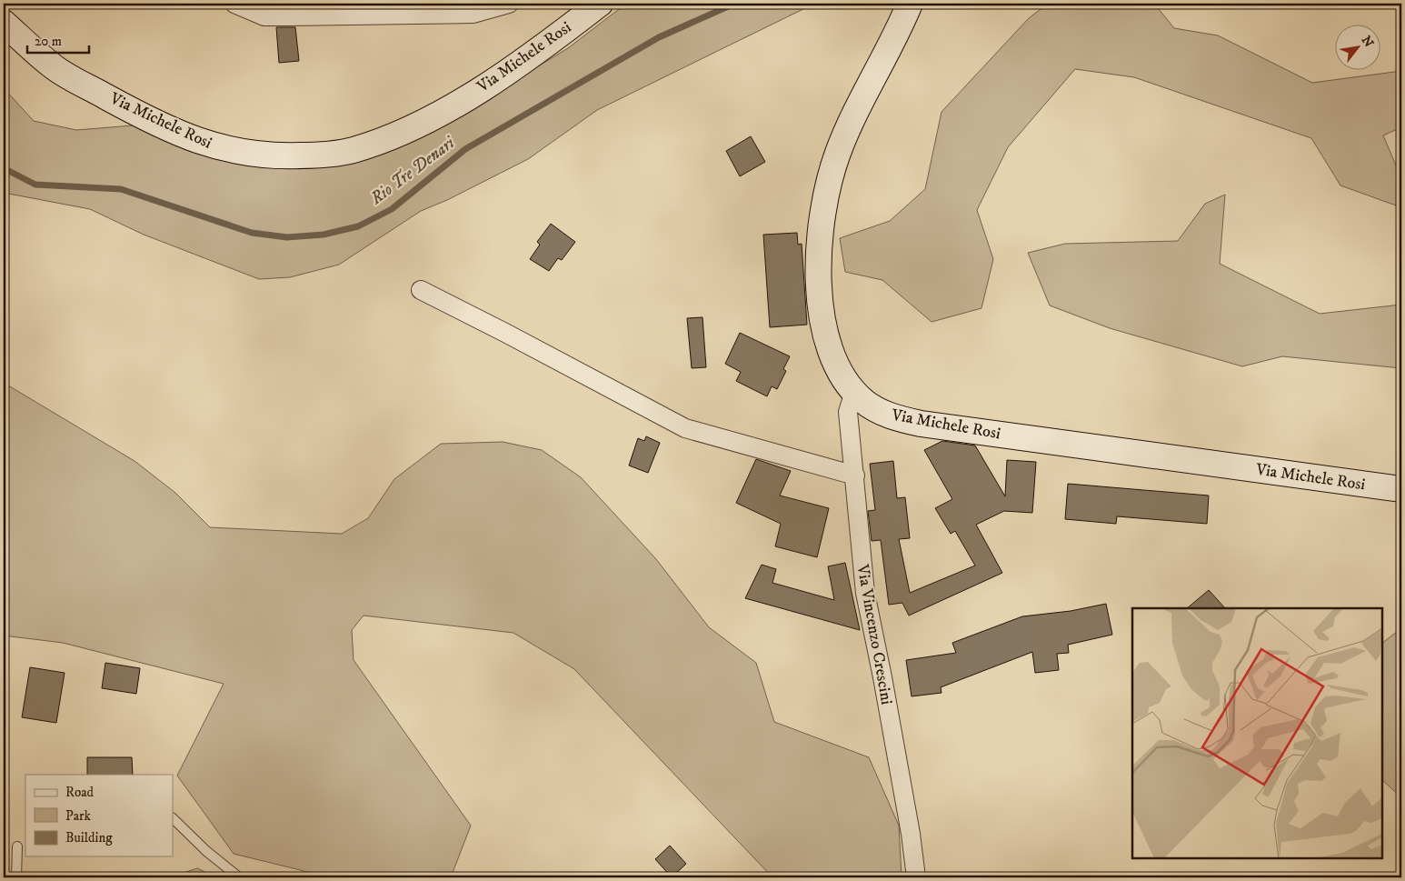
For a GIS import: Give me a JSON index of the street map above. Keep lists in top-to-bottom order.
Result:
{
  "streets": {
    "street": ["Via Michele Rosi", "Via Vincenzo Crescini"]
  },
  "crossings": [
    ["Via Michele Rosi", "Via Vincenzo Crescini"]
  ],
  "water": ["Rio Tre Denari"],
  "legend": ["Road", "Park", "Building"],
  "scale_bar": "20 m",
  "north": "top right"
}
